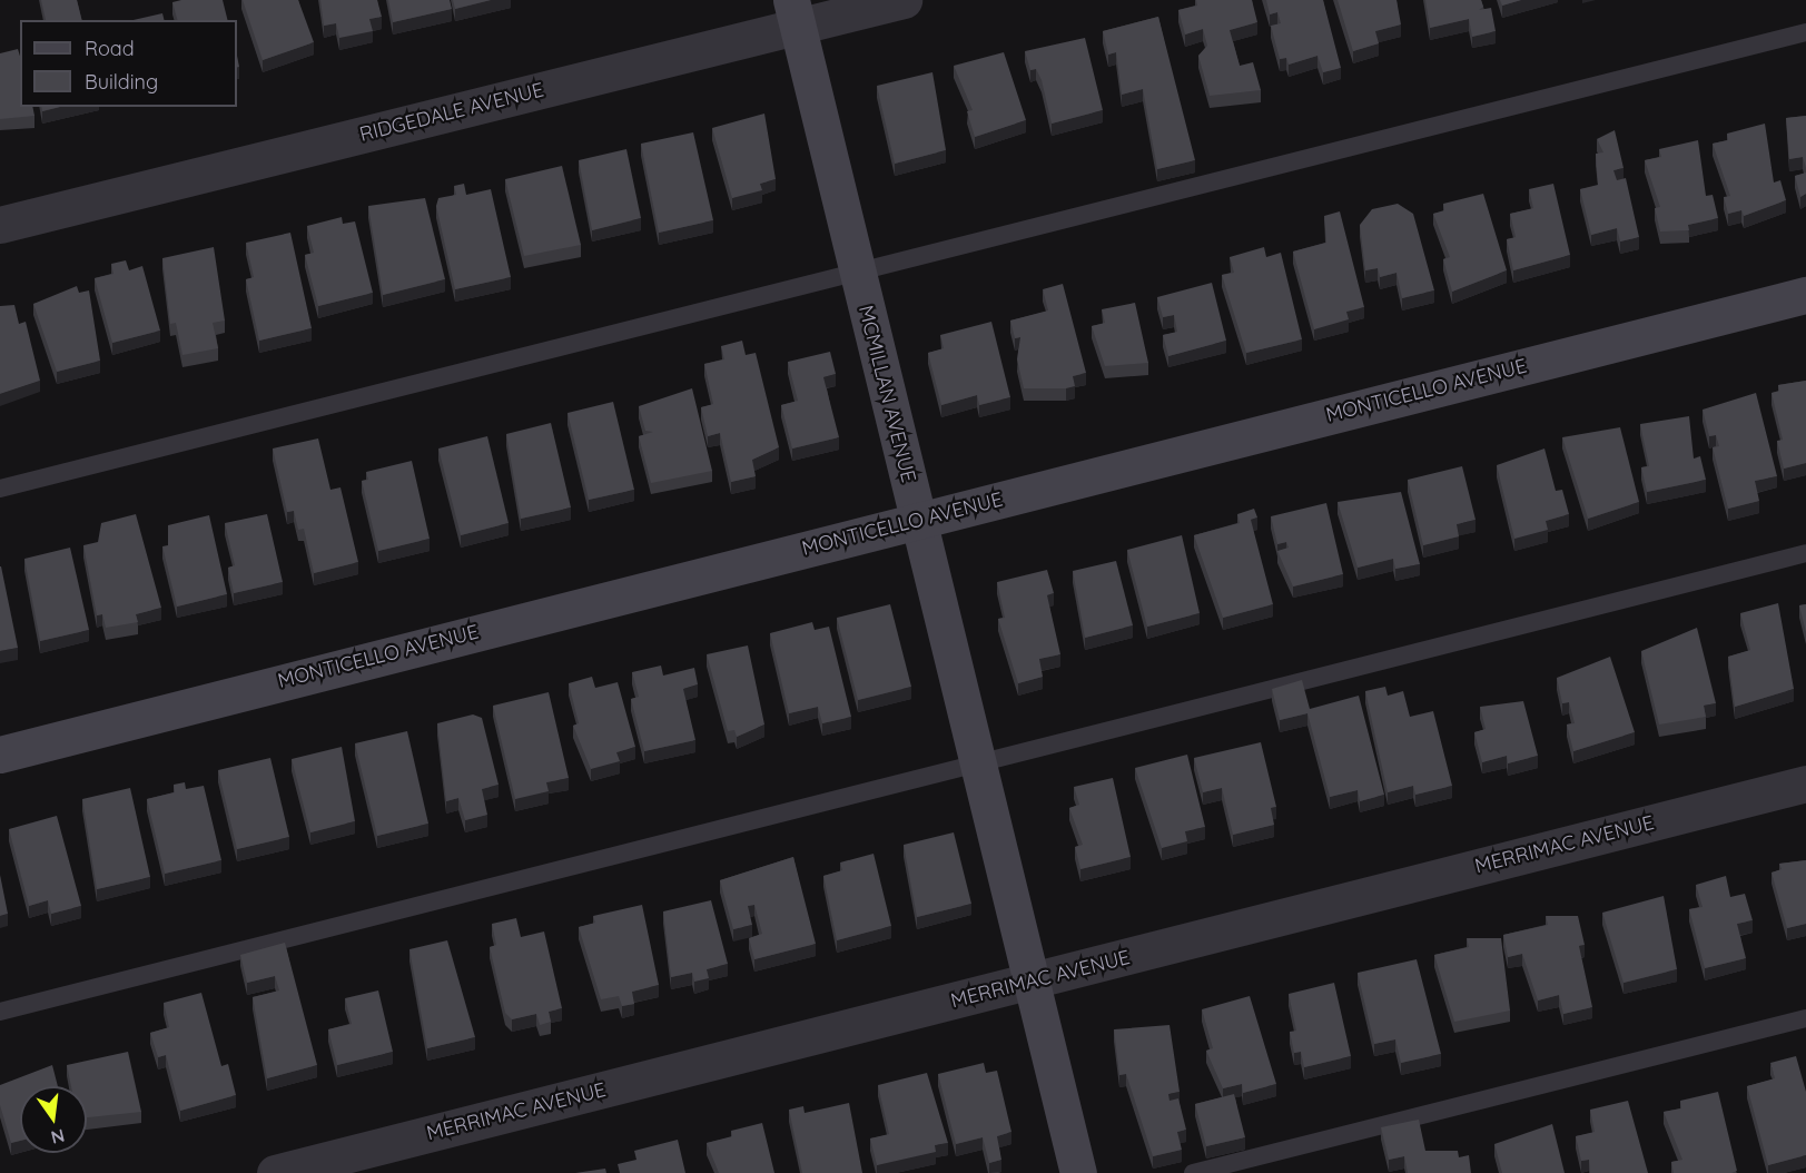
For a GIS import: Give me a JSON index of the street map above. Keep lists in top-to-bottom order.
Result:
{
  "streets": {
    "street": [
      "RIDGEDALE AVENUE",
      "MONTICELLO AVENUE",
      "MCMILLAN AVENUE",
      "MERRIMAC AVENUE"
    ]
  },
  "crossings": [
    ["RIDGEDALE AVENUE", "MCMILLAN AVENUE"],
    ["MONTICELLO AVENUE", "MCMILLAN AVENUE"],
    ["MCMILLAN AVENUE", "MERRIMAC AVENUE"]
  ],
  "legend": ["Road", "Building"],
  "north": "bottom"
}
